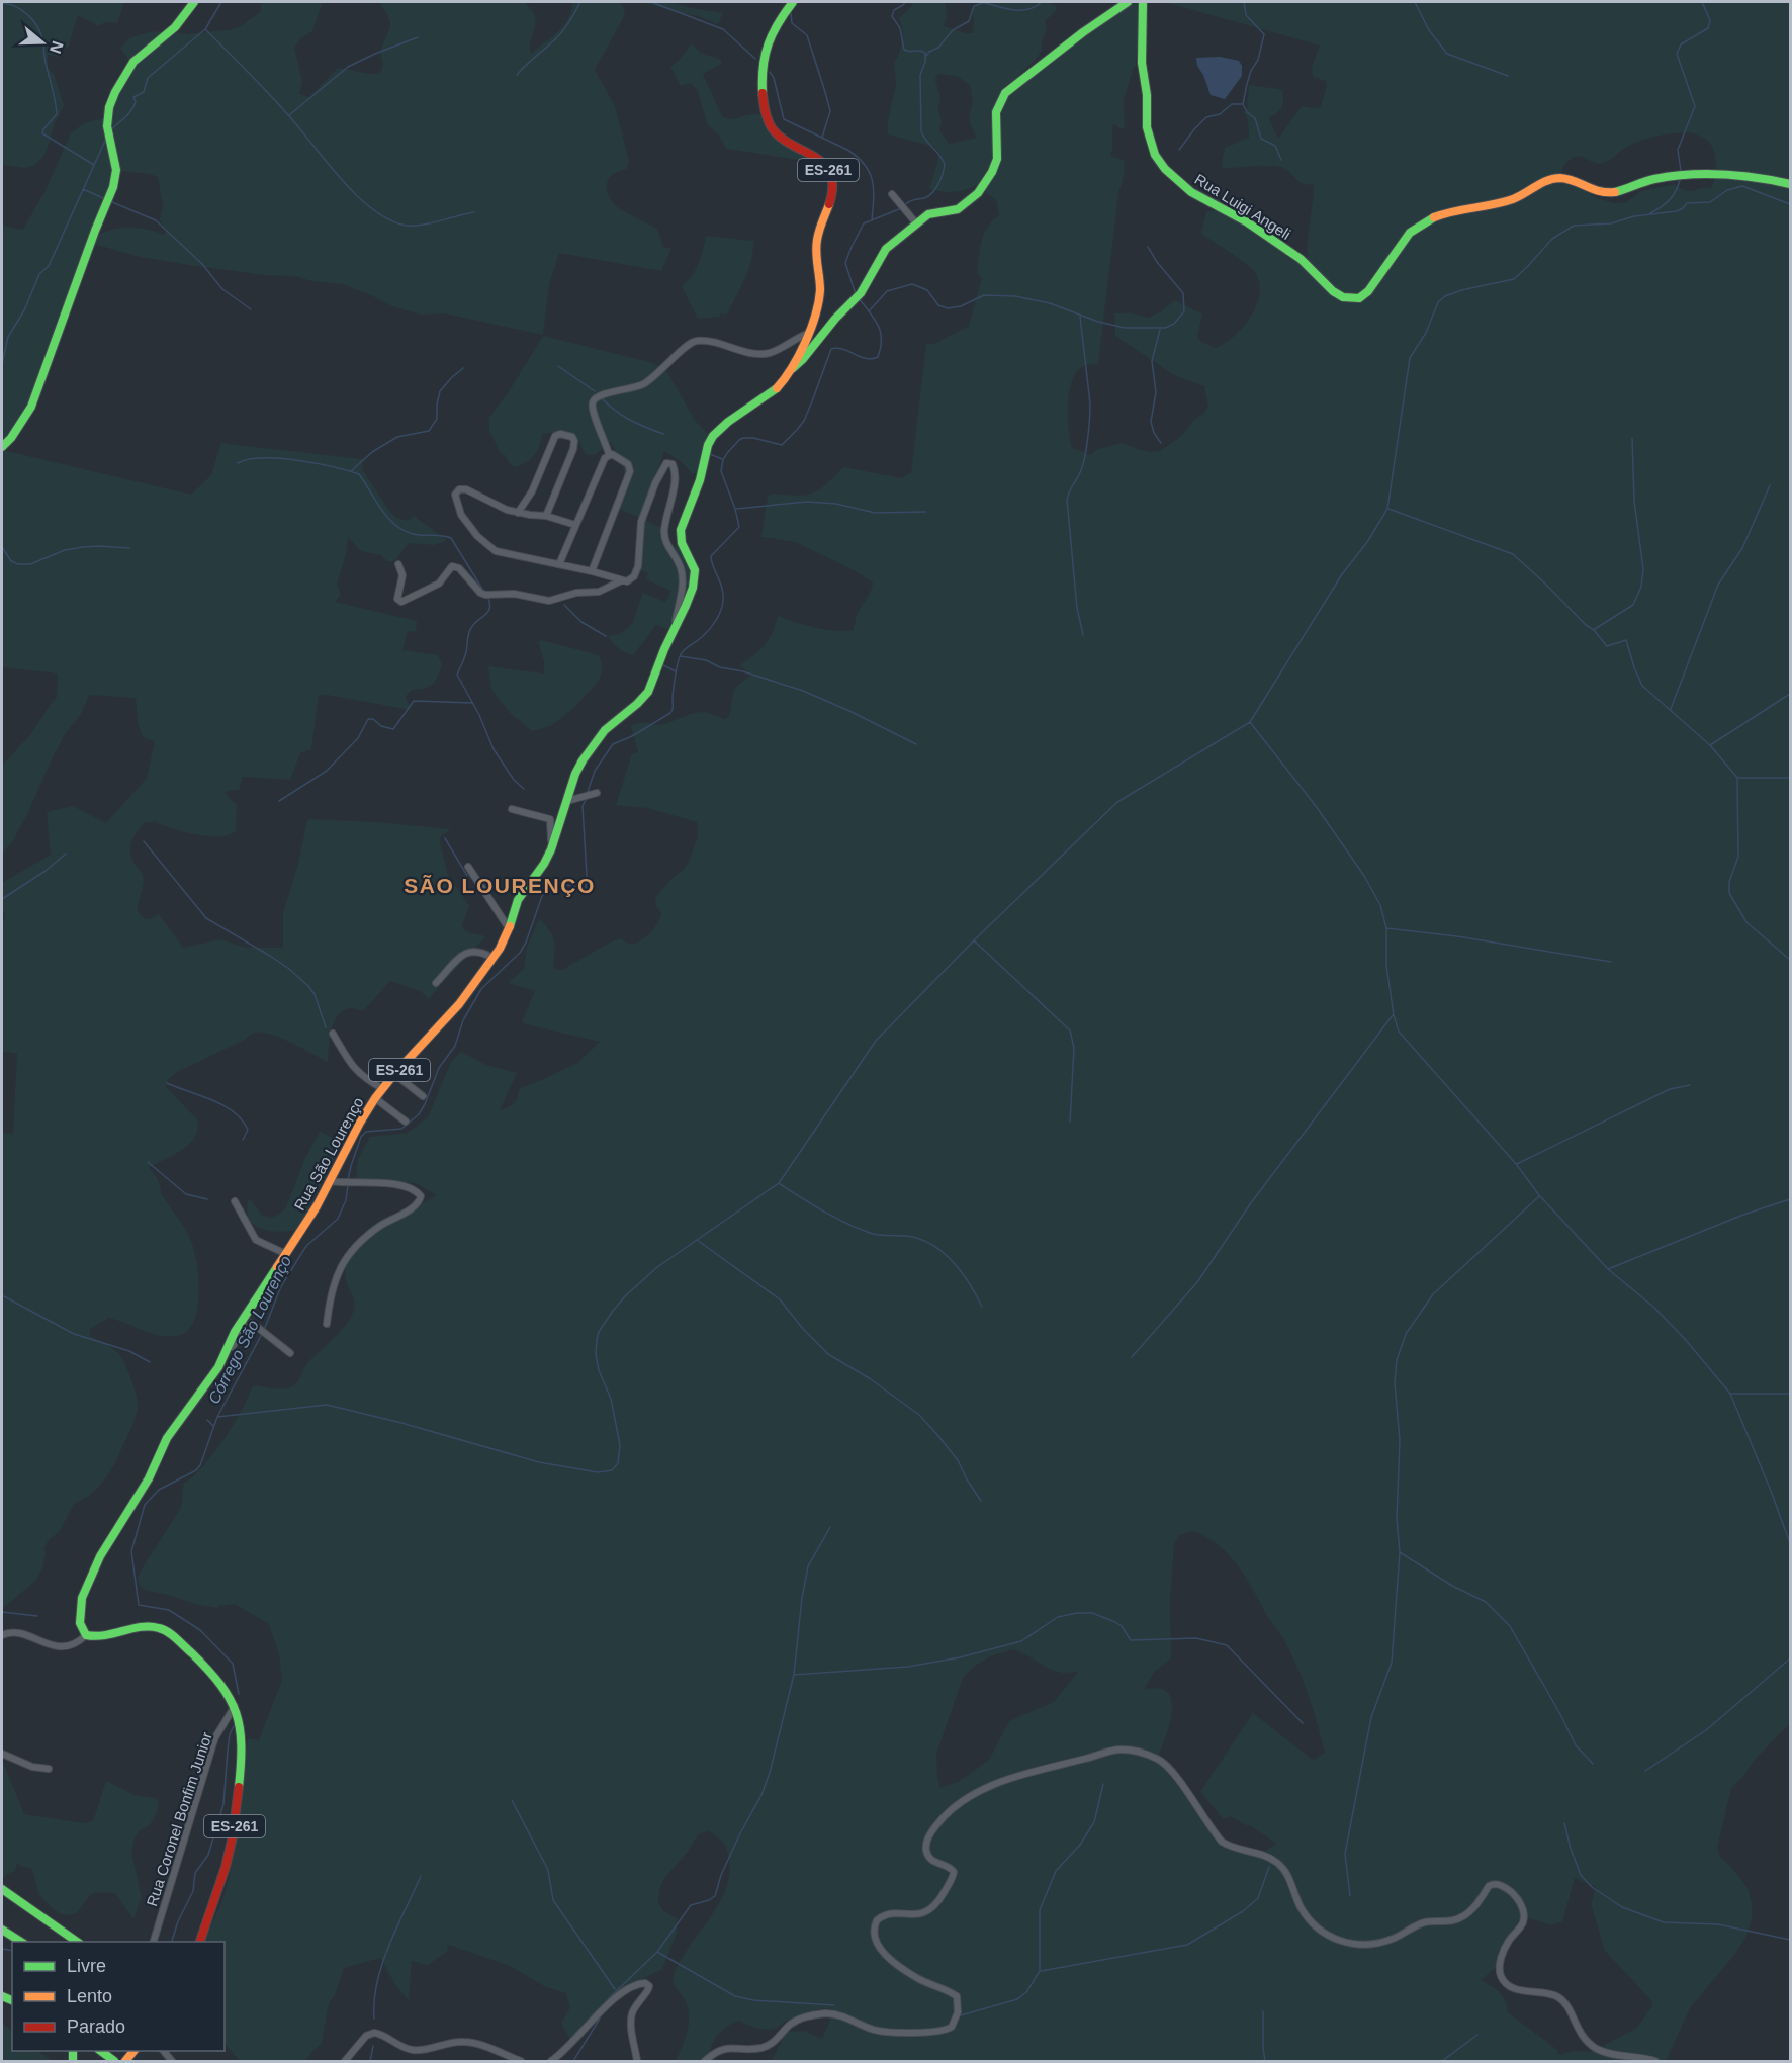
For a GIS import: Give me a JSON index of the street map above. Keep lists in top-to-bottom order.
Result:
{
  "streets": {
    "main road": ["ES-261", "Rua Luigi Angeli", "Rua São Lourenço"],
    "street": ["Rua Coronel Bonfim Junior"]
  },
  "crossings": [
    ["ES-261", "Rua São Lourenço"],
    ["ES-261", "Rua Coronel Bonfim Junior"]
  ],
  "districts": ["SÃO LOURENÇO"],
  "water": ["Córrego São Lourenço"],
  "legend": ["Livre", "Lento", "Parado"],
  "north": "right"
}
